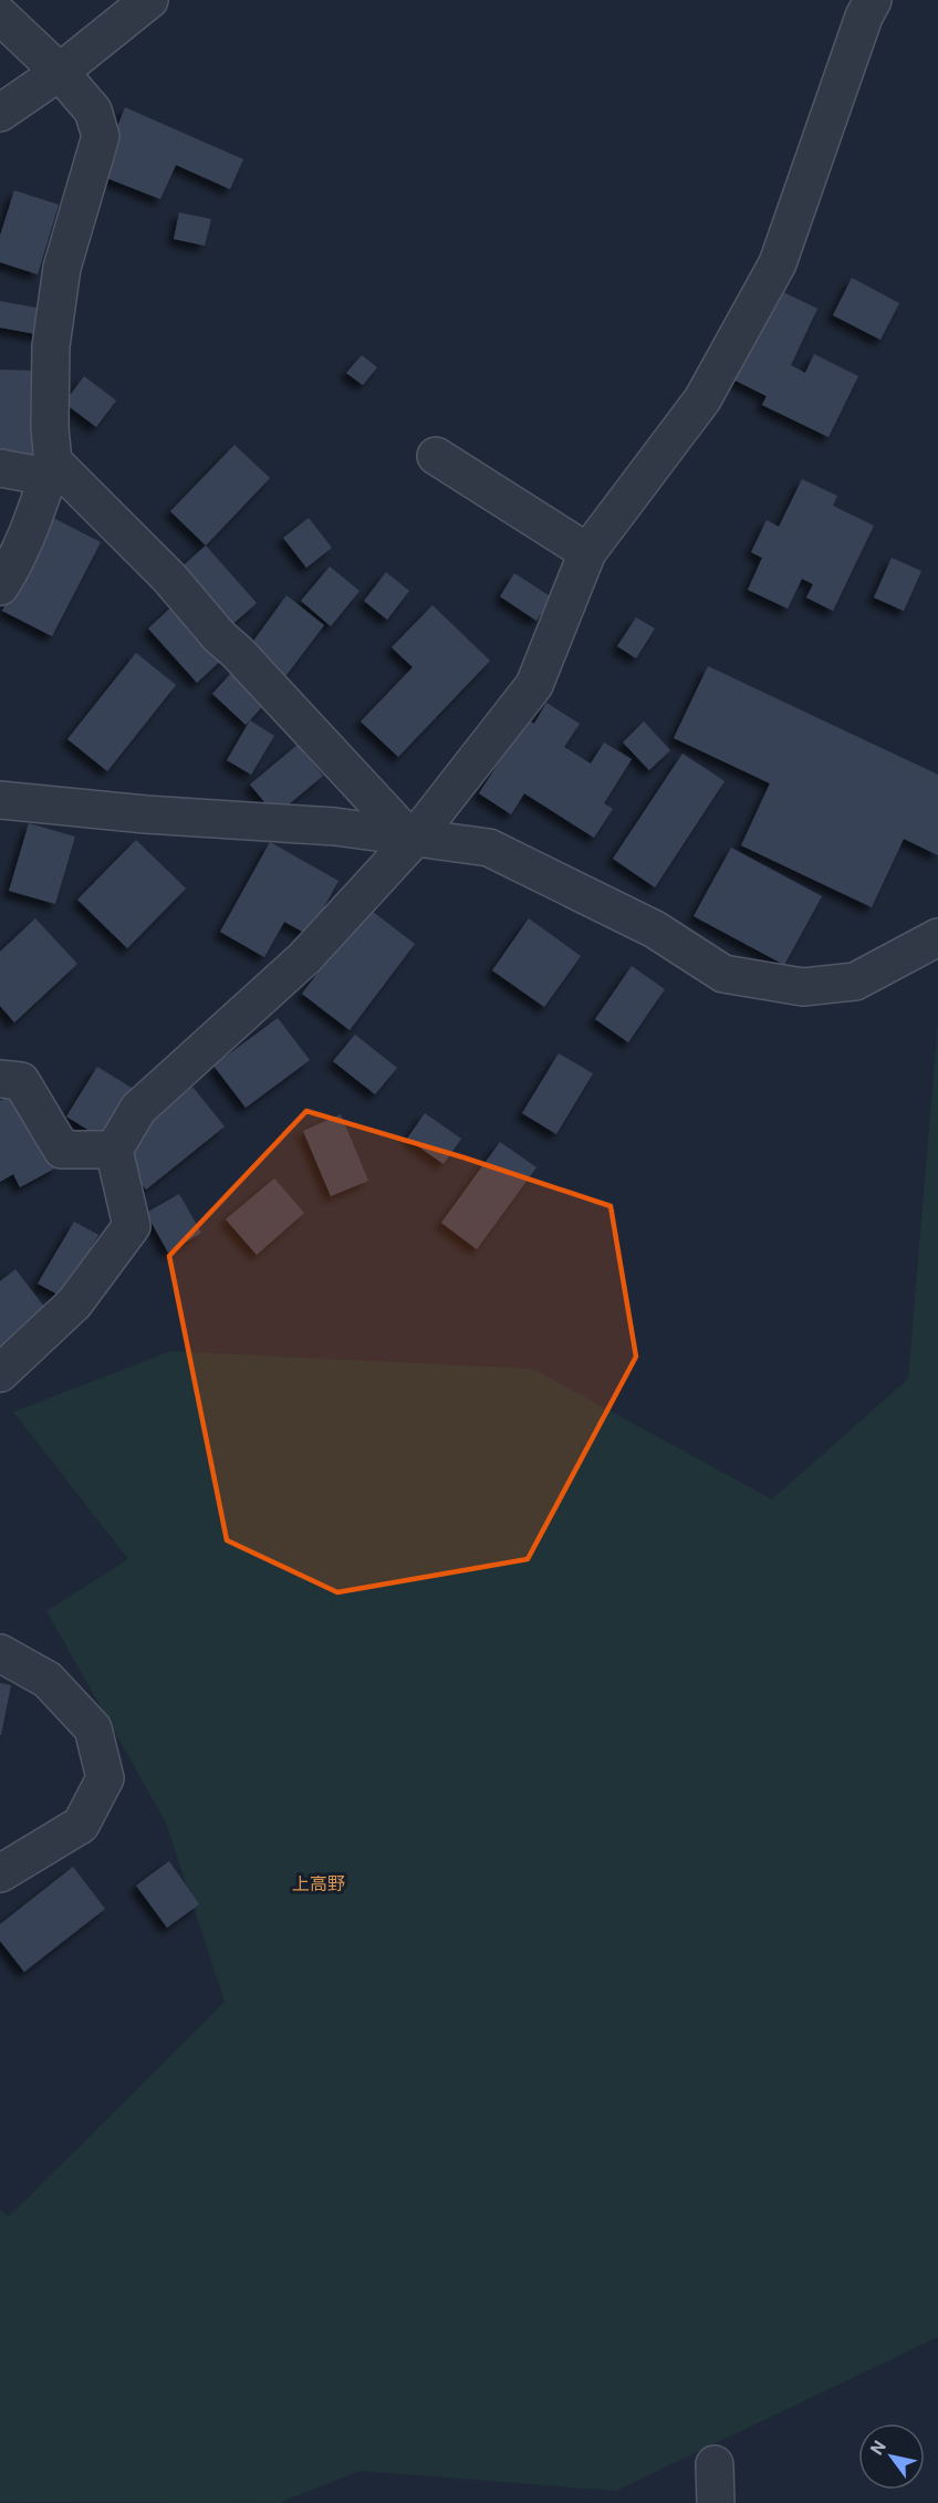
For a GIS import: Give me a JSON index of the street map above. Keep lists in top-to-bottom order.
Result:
{
  "districts": ["上高野"],
  "north": "top left"
}
